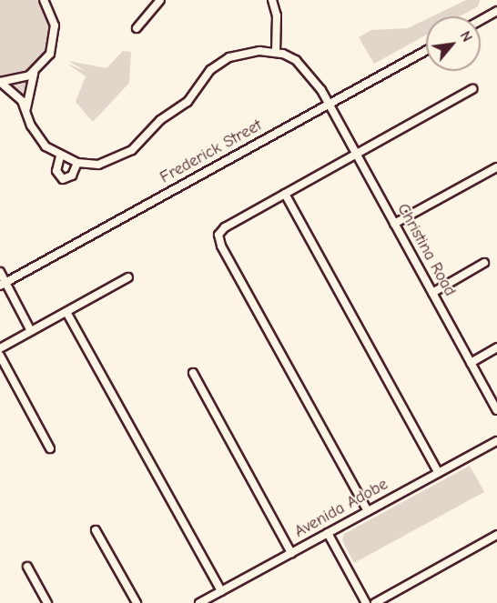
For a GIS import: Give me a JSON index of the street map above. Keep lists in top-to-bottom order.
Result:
{
  "streets": {
    "street": ["Frederick Street", "Christina Road", "Avenida Adobe"]
  },
  "crossings": [
    ["Frederick Street", "Christina Road"]
  ],
  "north": "top right"
}
